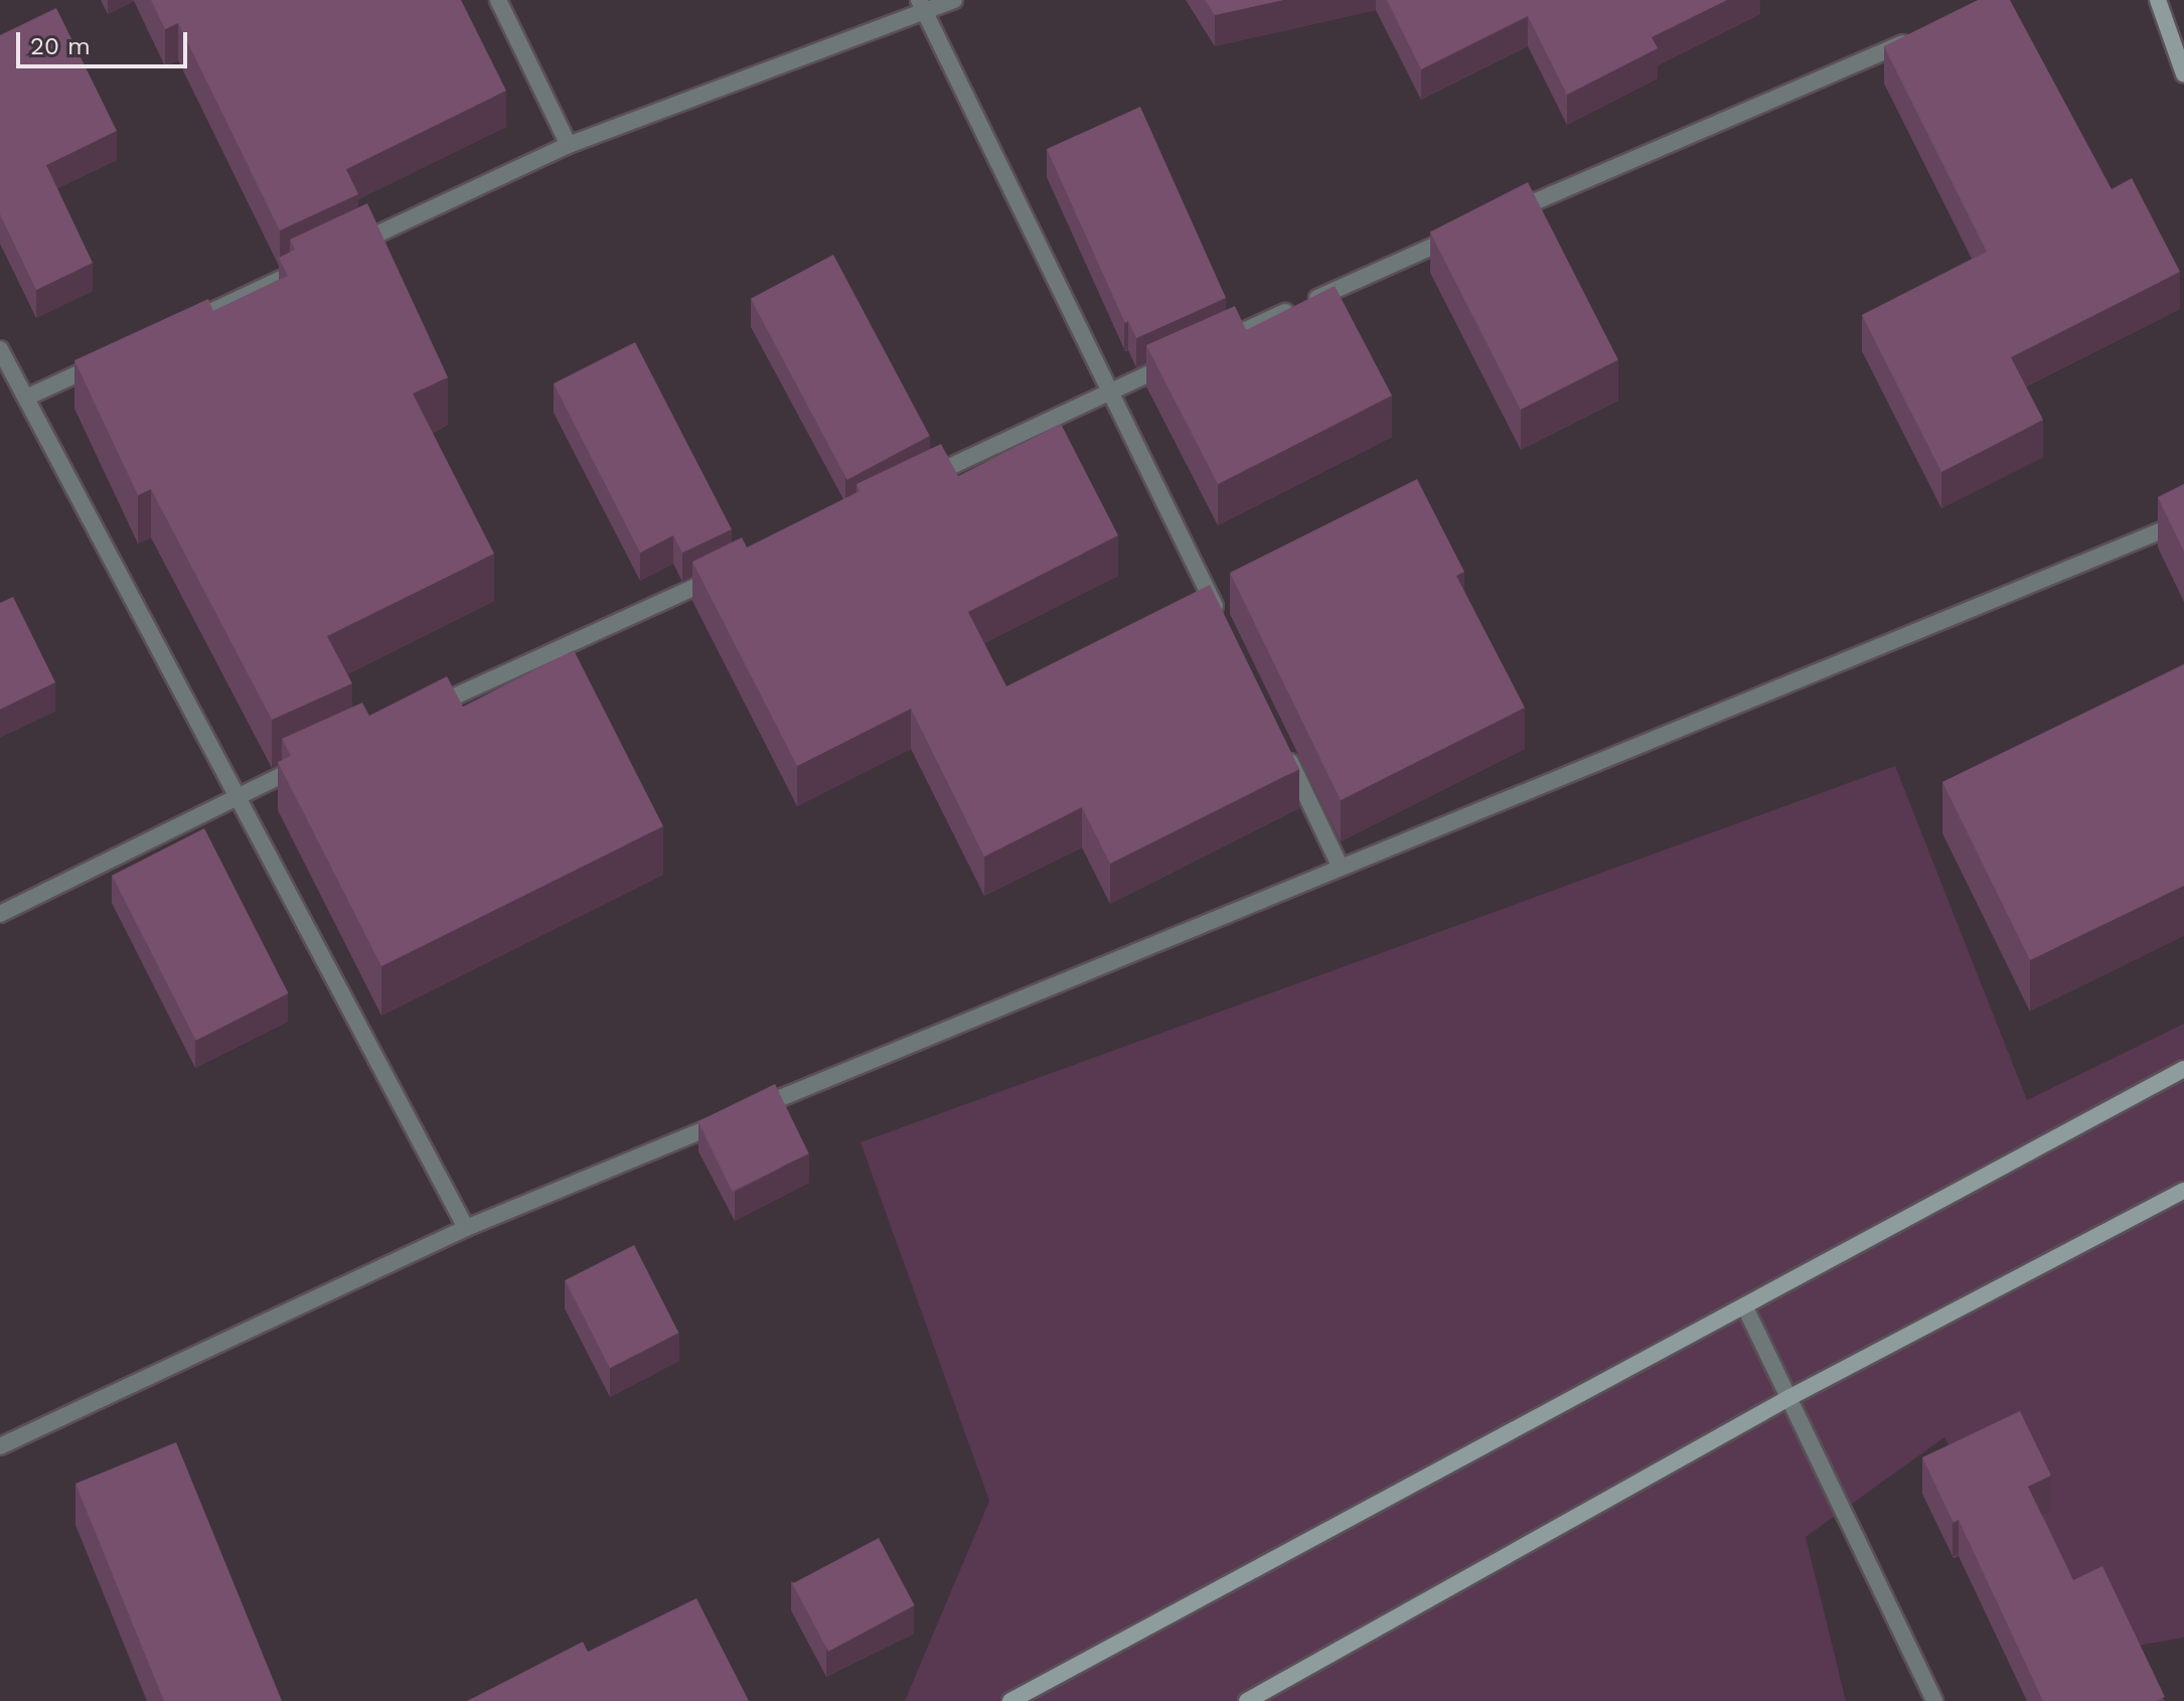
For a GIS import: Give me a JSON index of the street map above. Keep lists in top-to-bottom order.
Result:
{
  "scale_bar": "20 m"
}
